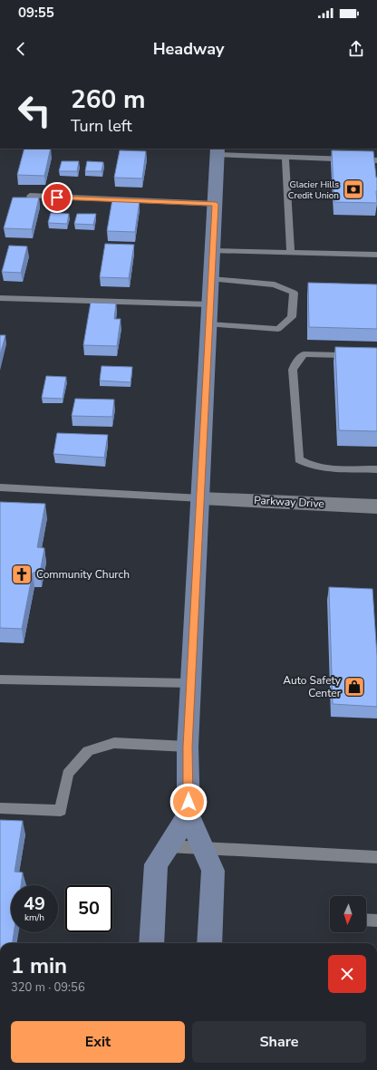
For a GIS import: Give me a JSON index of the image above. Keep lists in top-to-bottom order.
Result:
{
  "streets": {
    "street": ["Parkway Drive"]
  },
  "places": {
    "bank": ["Glacier Hills Credit Union"],
    "church": ["Community Church"],
    "shop": ["Auto Safety Center"]
  },
  "north": "bottom",
  "page": {
    "status": "09:55",
    "header": "Headway",
    "turn": ["260 m", "Turn left"],
    "speed": "49 km/h",
    "limit": "50",
    "heading": ["1 min", "320 m · 09:56"],
    "buttons": ["Exit", "Share"]
  }
}
